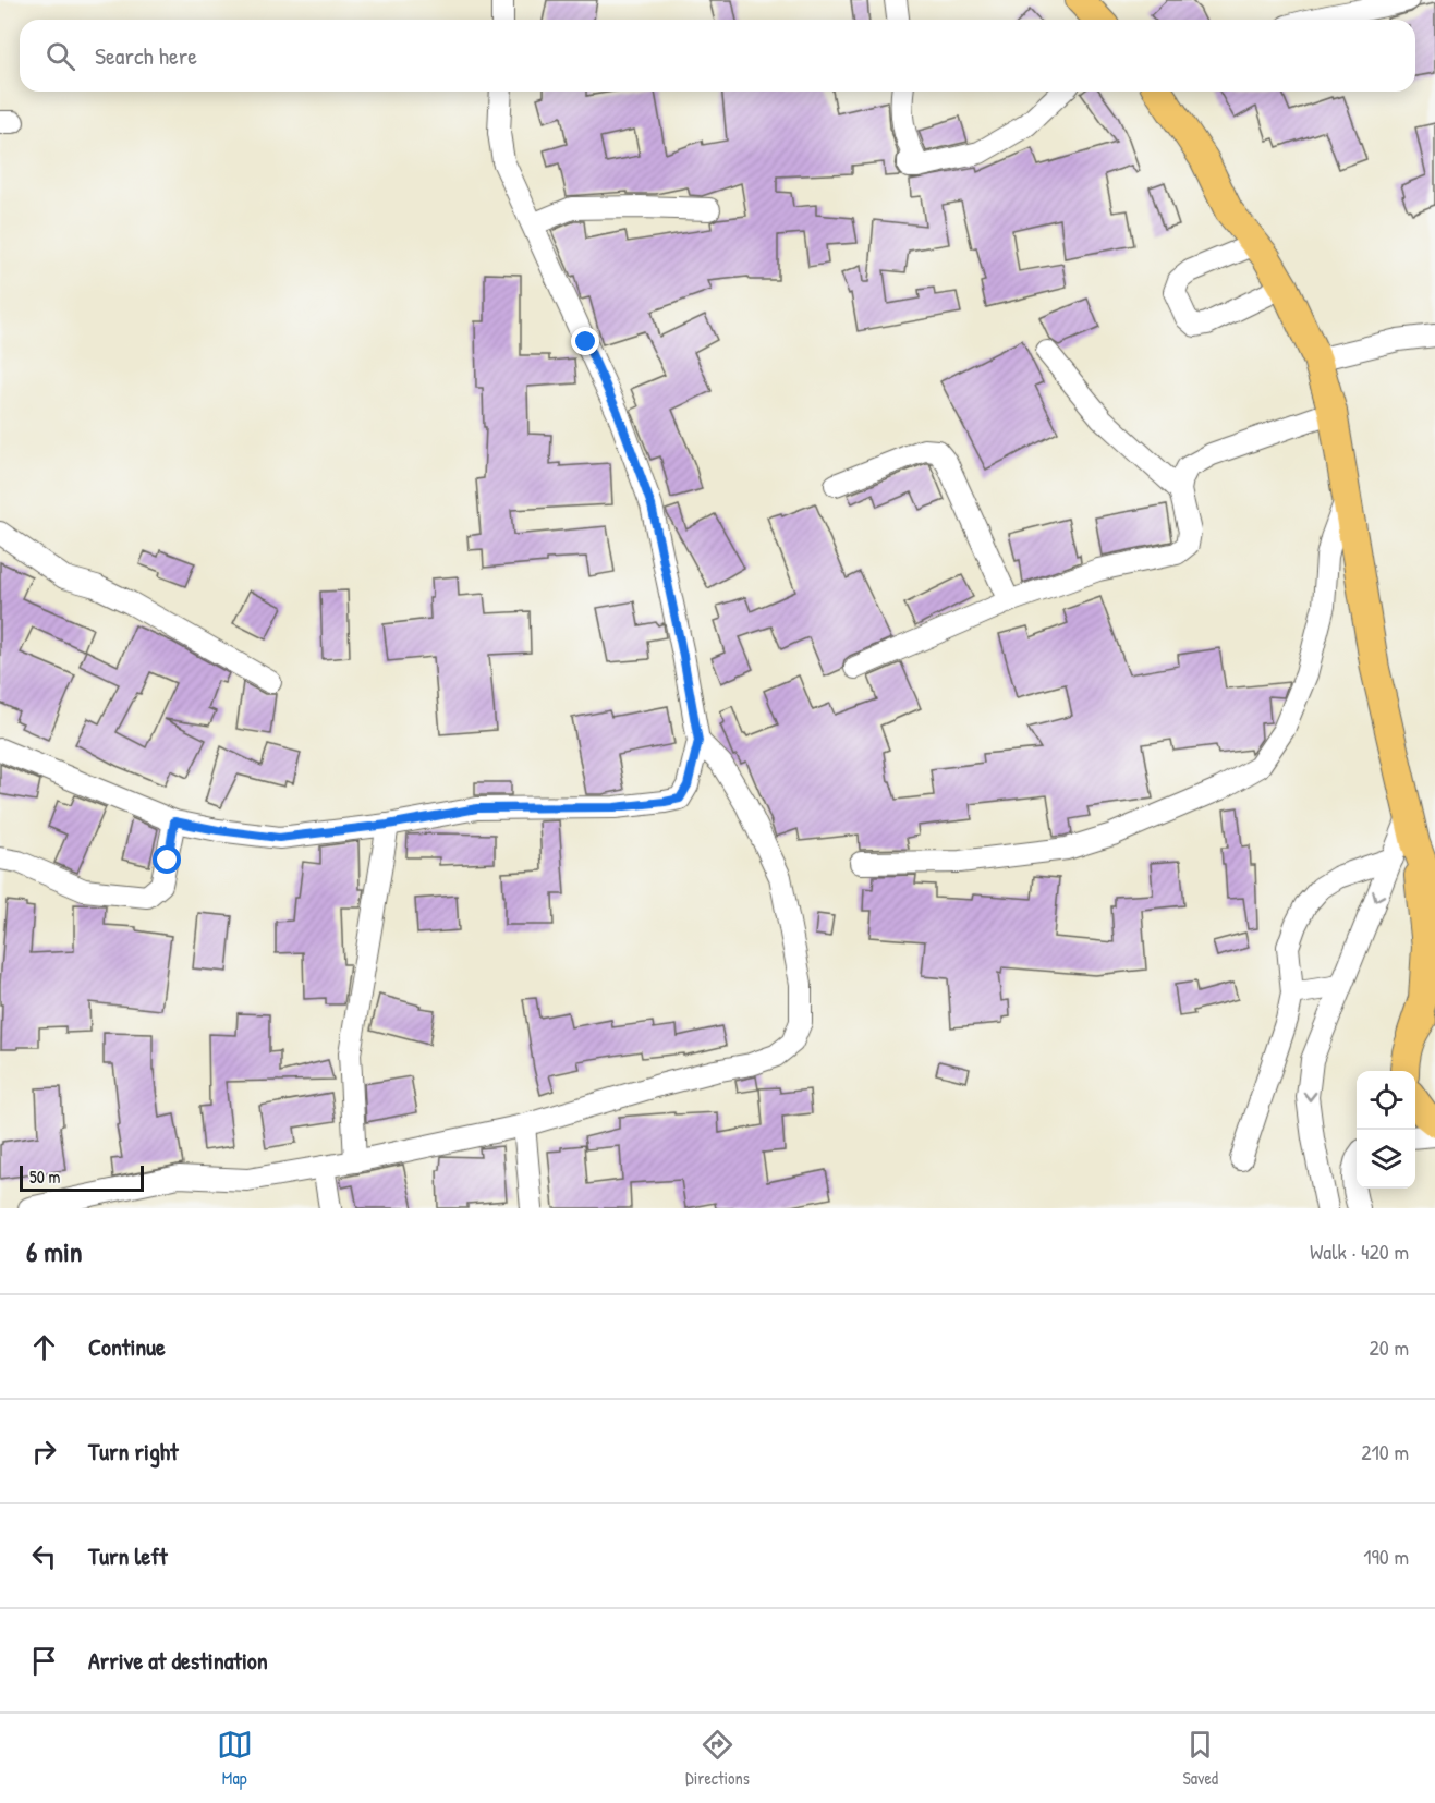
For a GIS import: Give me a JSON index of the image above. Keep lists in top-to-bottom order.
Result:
{
  "scale_bar": "50 m",
  "page": {
    "search": "Search here",
    "scale": "50 m",
    "heading": ["6 min", "Walk · 420 m"],
    "list": [
      ["Continue", "20 m"],
      ["Turn right", "210 m"],
      ["Turn left", "190 m"],
      "Arrive at destination"
    ],
    "nav": ["Map", "Directions", "Saved"]
  }
}
